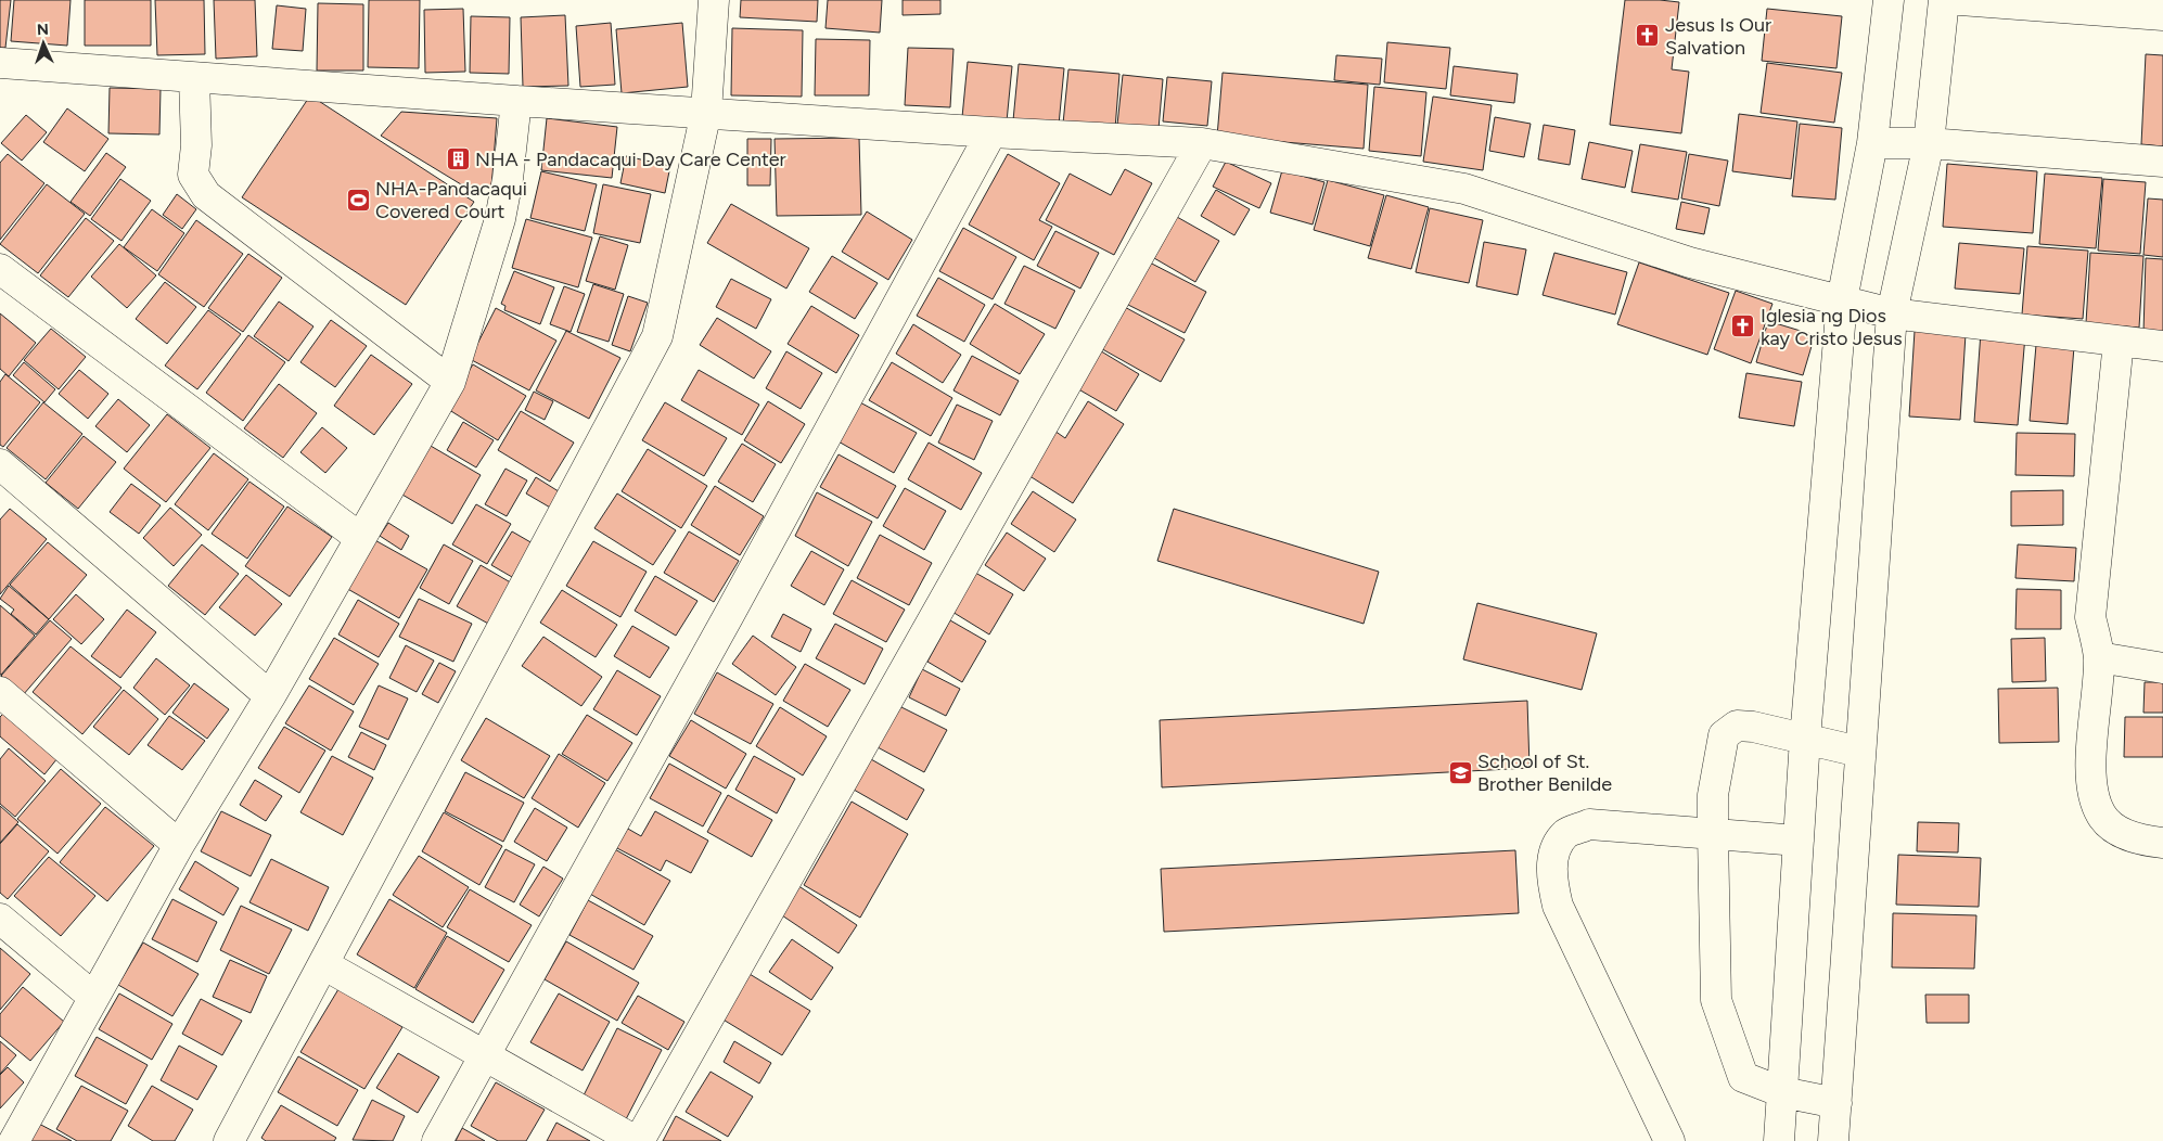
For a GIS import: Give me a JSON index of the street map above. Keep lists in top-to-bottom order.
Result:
{
  "places": {
    "church": ["Jesus Is Our Salvation", "Iglesia ng Dios kay Cristo Jesus"],
    "building": ["NHA - Pandacaqui Day Care Center"],
    "sports": ["NHA-Pandacaqui Covered Court"],
    "school or university": ["School of St. Brother Benilde"]
  },
  "north": "top"
}
